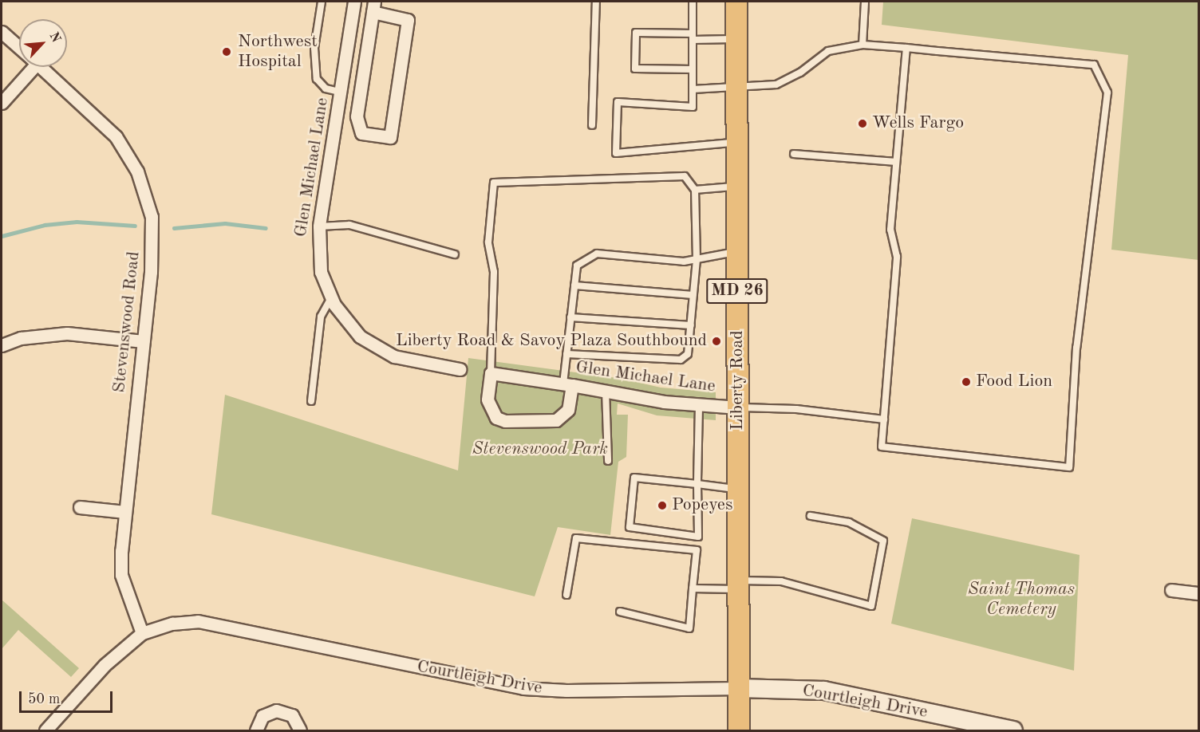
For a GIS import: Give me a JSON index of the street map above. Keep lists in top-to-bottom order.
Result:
{
  "streets": {
    "main road": ["MD 26", "Liberty Road"],
    "street": ["Glen Michael Lane", "Stevenswood Road", "Courtleigh Drive"]
  },
  "crossings": [
    ["Glen Michael Lane", "Liberty Road"],
    ["Stevenswood Road", "Courtleigh Drive"],
    ["Liberty Road", "Courtleigh Drive"]
  ],
  "parks": ["Stevenswood Park", "Saint Thomas Cemetery"],
  "places": [
    "Northwest Hospital",
    "Wells Fargo",
    "Liberty Road & Savoy Plaza Southbound",
    "Food Lion",
    "Popeyes"
  ],
  "scale_bar": "50 m",
  "north": "top right"
}
